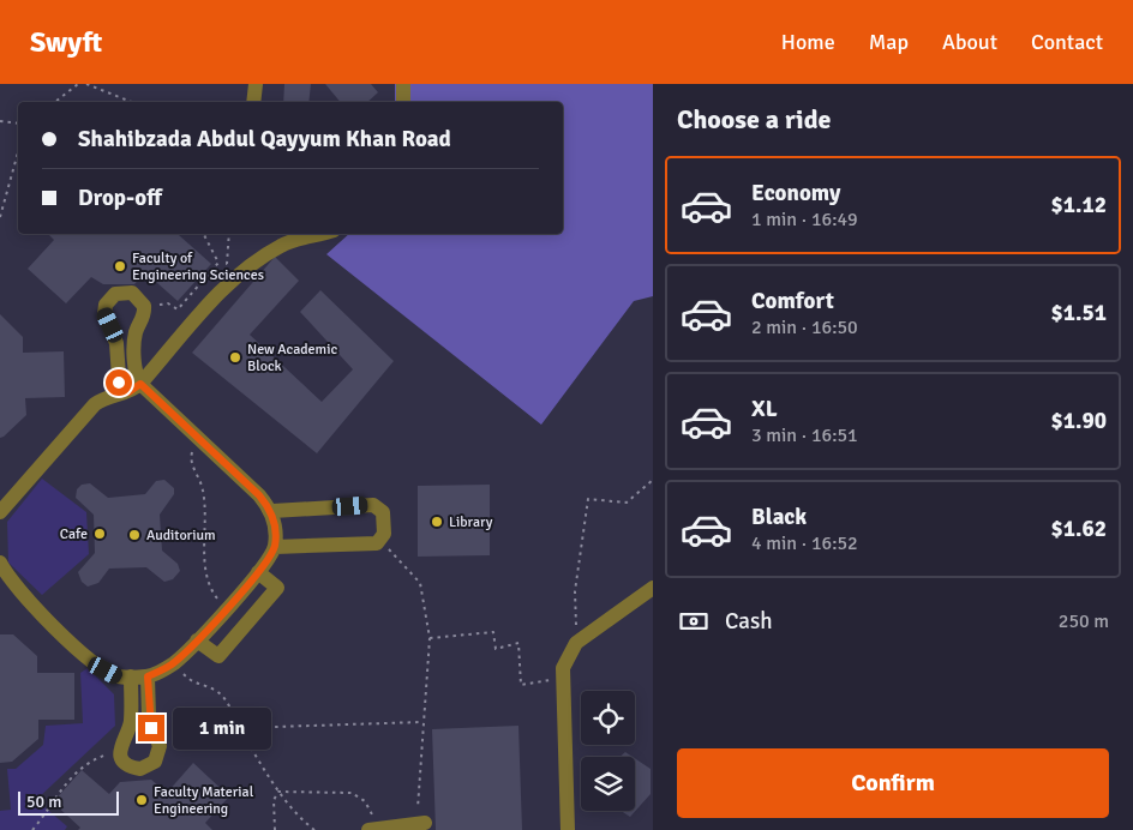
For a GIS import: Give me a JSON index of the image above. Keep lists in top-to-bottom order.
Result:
{
  "places": [
    "Faculty of Engineering Sciences",
    "New Academic Block",
    "Library",
    "Cafe",
    "Auditorium",
    "Faculty Material Engineering"
  ],
  "scale_bar": "50 m",
  "page": {
    "header": "Swyft",
    "nav": [
      "Home",
      "Map",
      "About",
      "Contact"
    ],
    "heading": "Choose a ride",
    "banner": ["Shahibzada Abdul Qayyum Khan Road", "Drop-off"],
    "list": [
      {
        "name": "Economy",
        "note": "1 min · 16:49",
        "value": "$1.12"
      },
      {
        "name": "Comfort",
        "note": "2 min · 16:50",
        "value": "$1.51"
      },
      {
        "name": "XL",
        "note": "3 min · 16:51",
        "value": "$1.90"
      },
      {
        "name": "Black",
        "note": "4 min · 16:52",
        "value": "$1.62"
      }
    ],
    "pay": ["Cash", "250 m"],
    "bubble": "1 min",
    "buttons": "Confirm",
    "scale": "50 m"
  }
}
